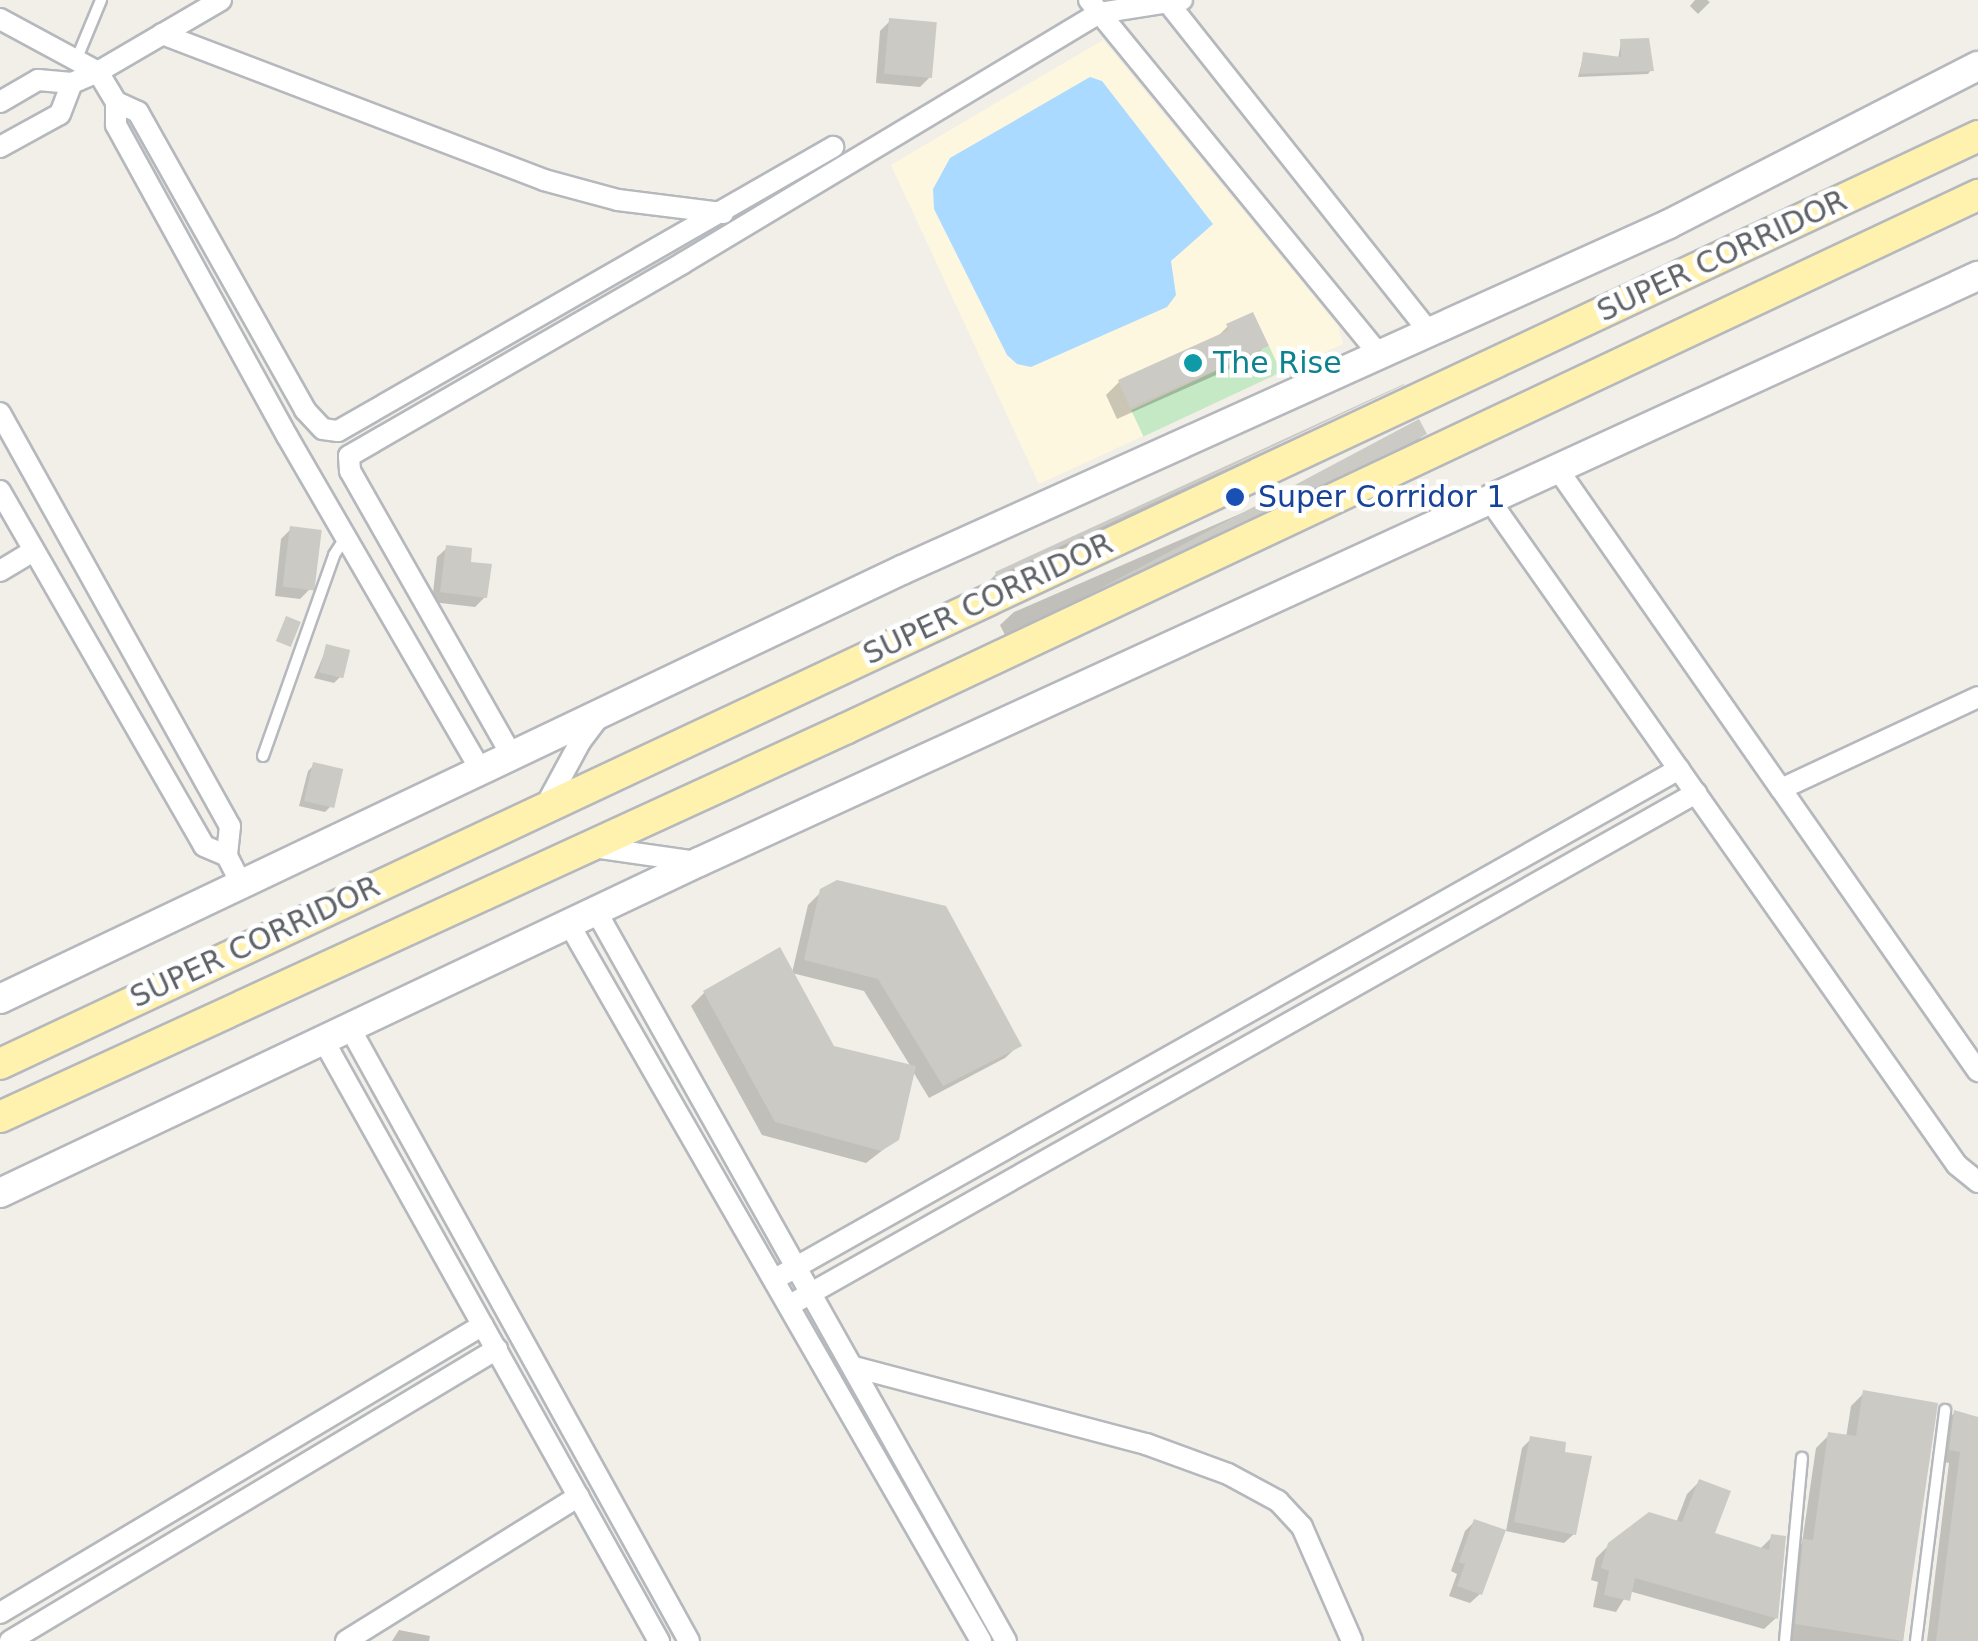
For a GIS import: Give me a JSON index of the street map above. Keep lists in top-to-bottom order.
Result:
{
  "streets": {
    "main road": ["SUPER CORRIDOR"]
  },
  "places": ["The Rise", "Super Corridor 1"]
}
